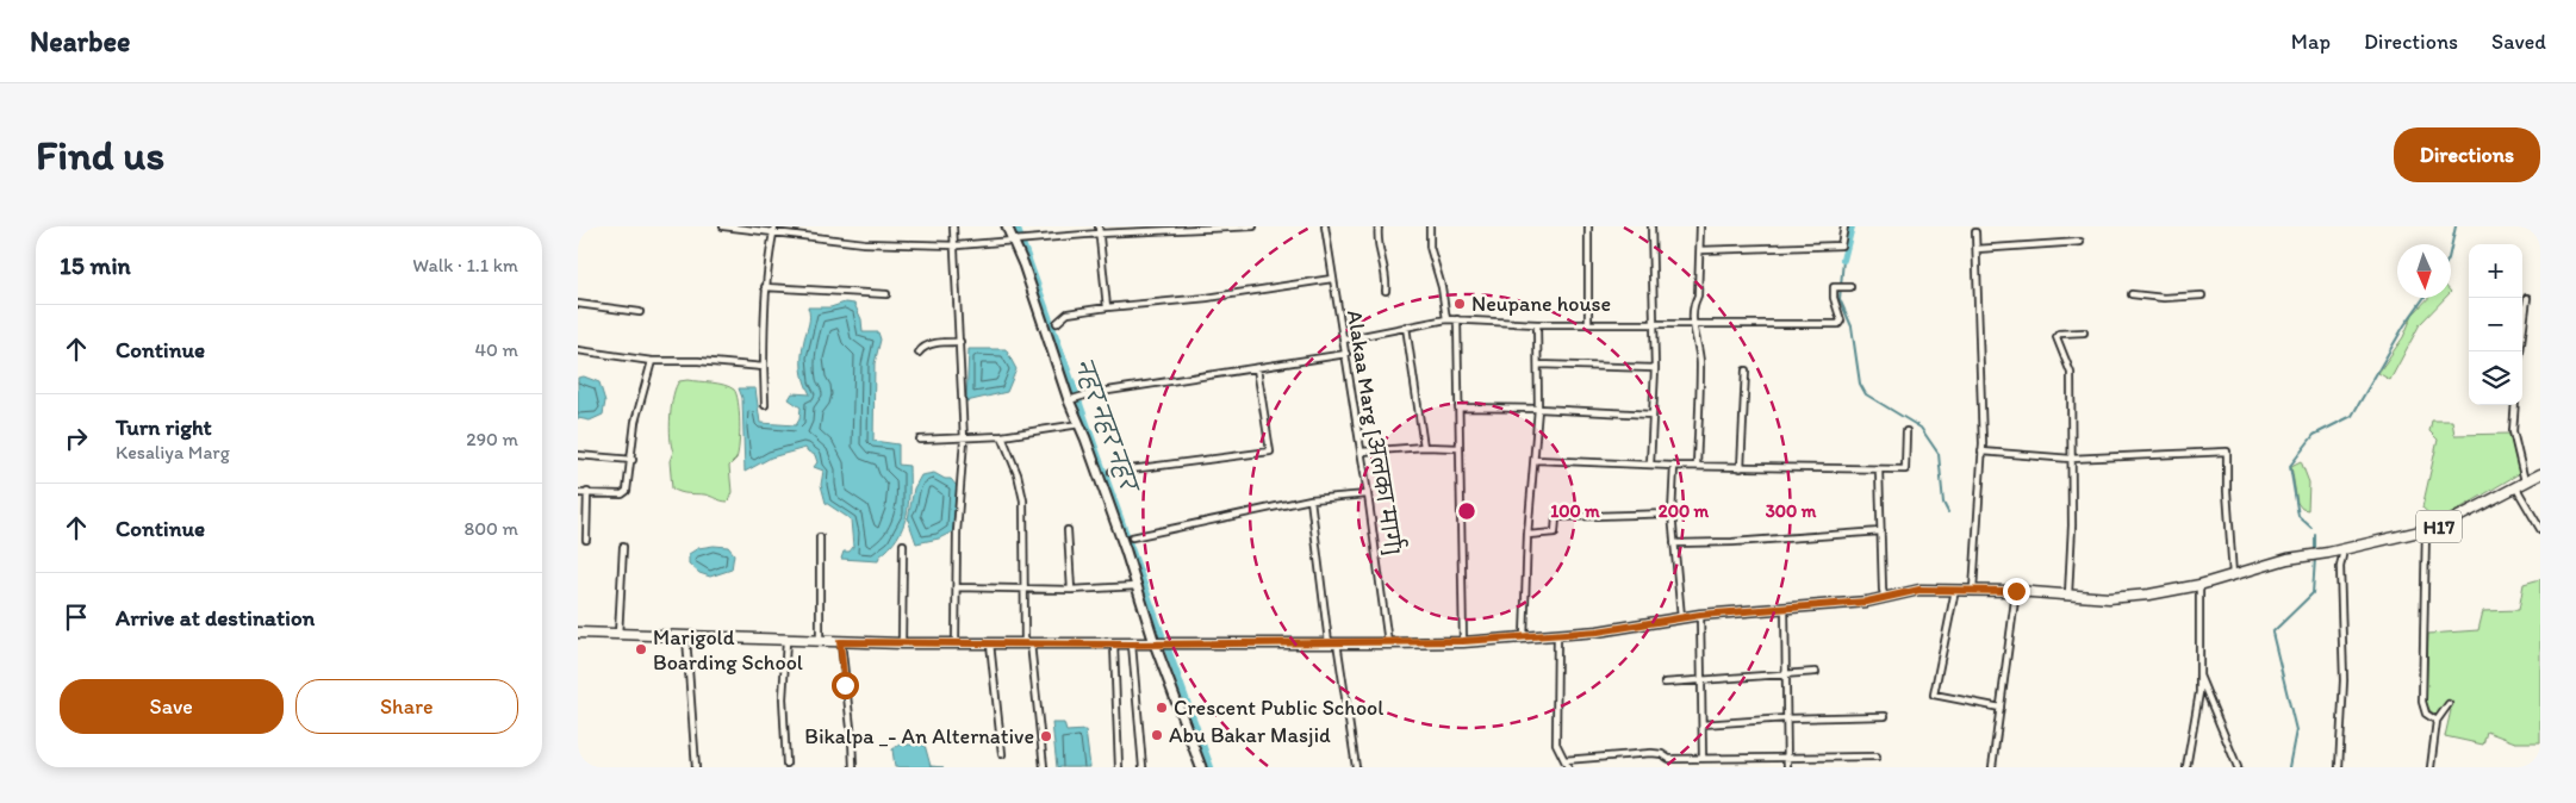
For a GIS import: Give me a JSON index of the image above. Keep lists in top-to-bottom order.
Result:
{
  "streets": {
    "main road": ["H17"],
    "street": ["Alakaa Marg [अलका मार्ग]"]
  },
  "crossings": [
    ["Alakaa Marg [अलका मार्ग]", "H17"]
  ],
  "water": ["नहर नहर नहर"],
  "places": [
    "Neupane house",
    "Marigold Boarding School",
    "Crescent Public School",
    "Abu Bakar Masjid",
    "Bikalpa _- An Alternative"
  ],
  "north": "bottom",
  "page": {
    "header": "Nearbee",
    "nav": ["Map", "Directions", "Saved"],
    "buttons": [
      "Directions",
      ["Save", "Share"]
    ],
    "title": "Find us",
    "heading": ["15 min", "Walk · 1.1 km"],
    "map_buttons": ["+", "−"],
    "list": [
      ["Continue", "40 m"],
      ["Turn right", "Kesaliya Marg", "290 m"],
      ["Continue", "800 m"],
      "Arrive at destination"
    ]
  },
  "rings": ["100 m", "200 m", "300 m"]
}
